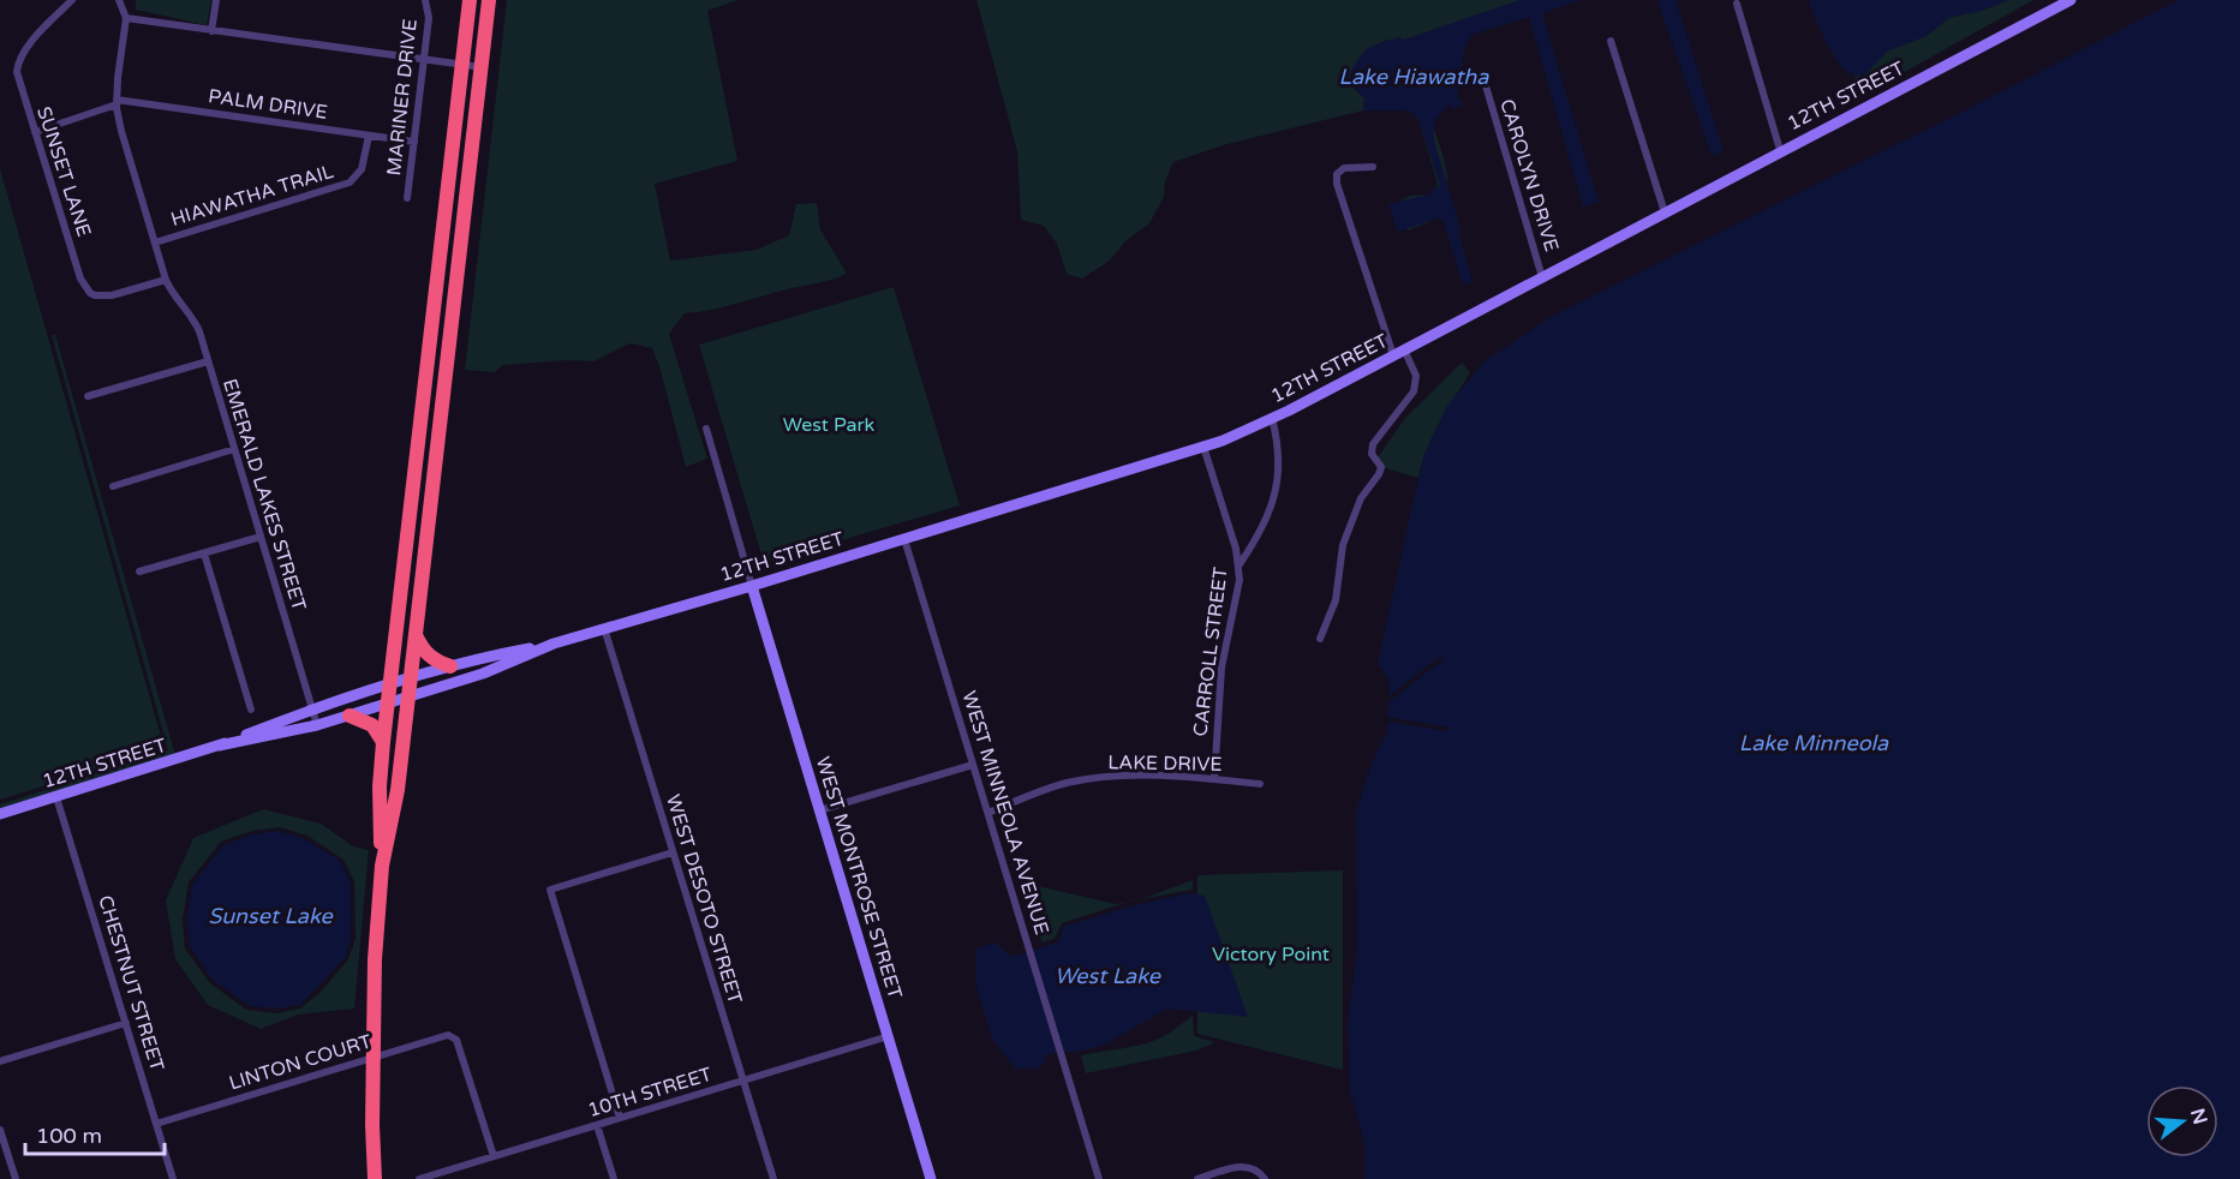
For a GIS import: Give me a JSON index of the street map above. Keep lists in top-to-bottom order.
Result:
{
  "streets": {
    "main road": ["12TH STREET", "WEST MONTROSE STREET"],
    "street": [
      "MARINER DRIVE",
      "PALM DRIVE",
      "SUNSET LANE",
      "CAROLYN DRIVE",
      "HIAWATHA TRAIL",
      "EMERALD LAKES STREET",
      "CARROLL STREET",
      "LAKE DRIVE",
      "WEST MINNEOLA AVENUE",
      "WEST DESOTO STREET",
      "CHESTNUT STREET",
      "LINTON COURT",
      "10TH STREET"
    ]
  },
  "crossings": [
    ["12TH STREET", "CAROLYN DRIVE"],
    ["12TH STREET", "EMERALD LAKES STREET"],
    ["12TH STREET", "CARROLL STREET"],
    ["12TH STREET", "WEST MINNEOLA AVENUE"],
    ["12TH STREET", "WEST MONTROSE STREET"],
    ["12TH STREET", "WEST DESOTO STREET"],
    ["12TH STREET", "CHESTNUT STREET"],
    ["MARINER DRIVE", "PALM DRIVE"],
    ["PALM DRIVE", "SUNSET LANE"],
    ["PALM DRIVE", "HIAWATHA TRAIL"],
    ["PALM DRIVE", "EMERALD LAKES STREET"],
    ["SUNSET LANE", "EMERALD LAKES STREET"],
    ["HIAWATHA TRAIL", "EMERALD LAKES STREET"],
    ["CARROLL STREET", "LAKE DRIVE"],
    ["LAKE DRIVE", "WEST MINNEOLA AVENUE"],
    ["WEST MONTROSE STREET", "10TH STREET"],
    ["WEST DESOTO STREET", "10TH STREET"],
    ["CHESTNUT STREET", "LINTON COURT"],
    ["LINTON COURT", "10TH STREET"]
  ],
  "water": [
    "Lake Hiawatha",
    "Lake Minneola",
    "Sunset Lake",
    "West Lake"
  ],
  "parks": ["West Park", "Victory Point"],
  "scale_bar": "100 m",
  "north": "right"
}
